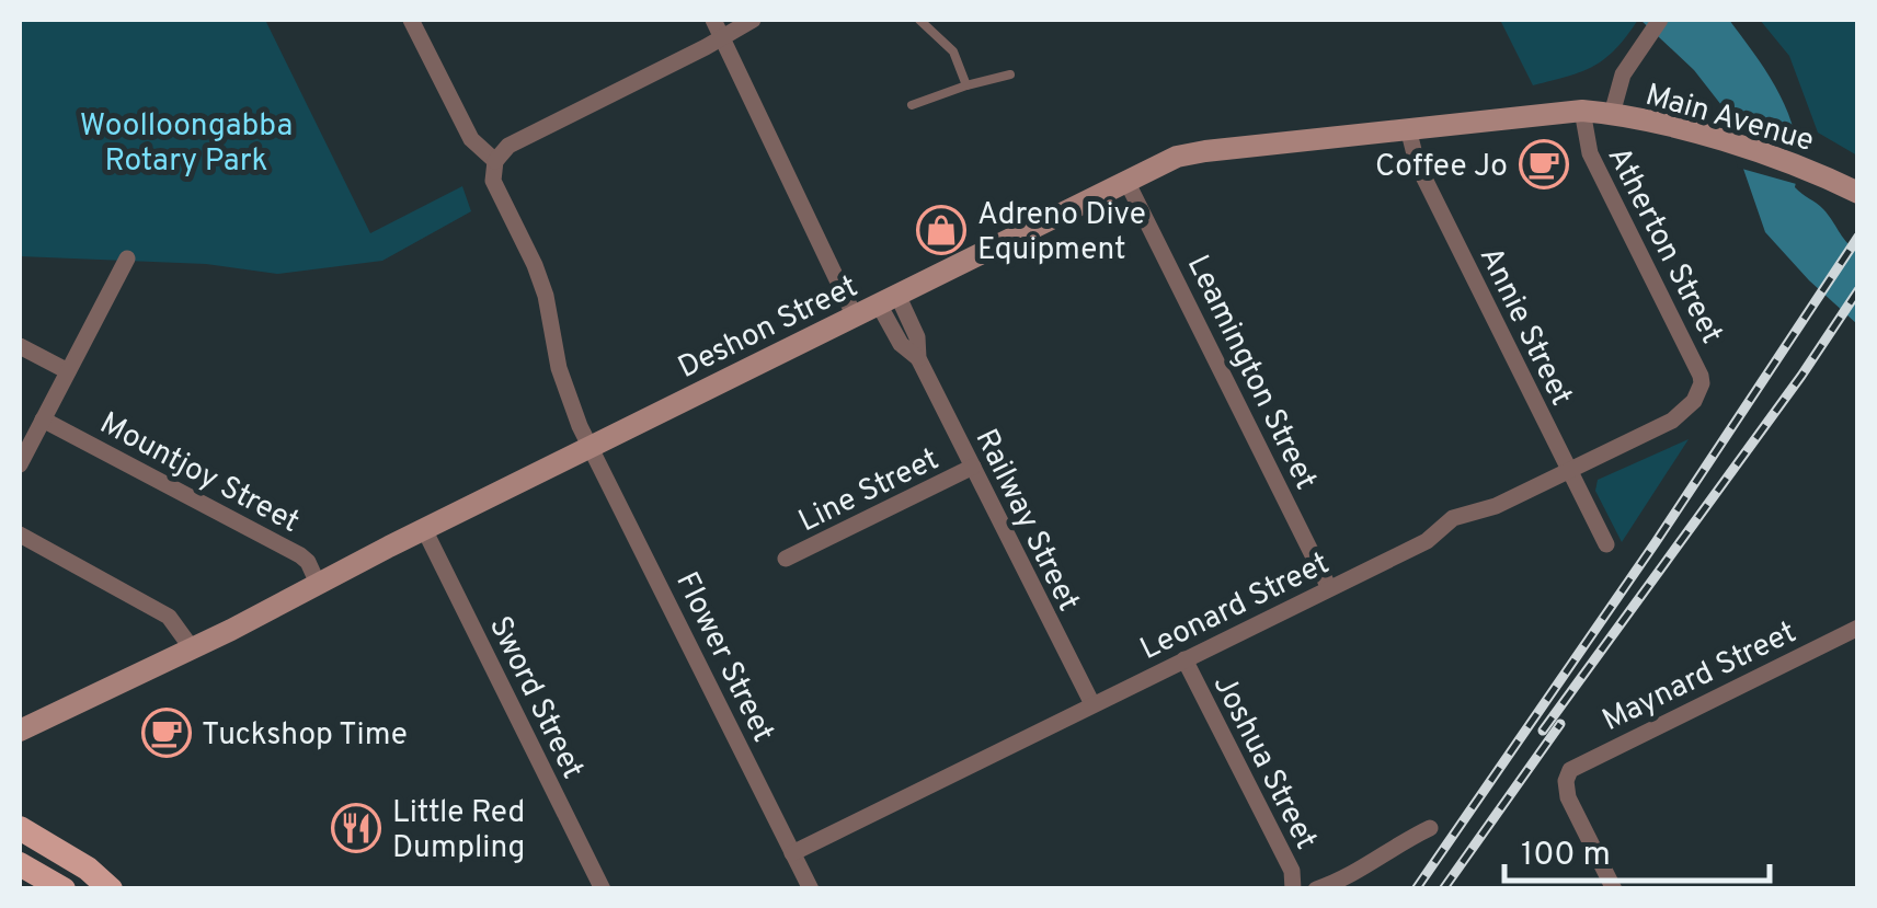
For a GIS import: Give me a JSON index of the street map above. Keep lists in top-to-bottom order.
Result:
{
  "streets": {
    "street": [
      "Main Avenue",
      "Atherton Street",
      "Deshon Street",
      "Annie Street",
      "Leamington Street",
      "Mountjoy Street",
      "Line Street",
      "Railway Street",
      "Leonard Street",
      "Flower Street",
      "Maynard Street",
      "Sword Street",
      "Joshua Street"
    ]
  },
  "crossings": [
    ["Main Avenue", "Atherton Street"],
    ["Main Avenue", "Deshon Street"],
    ["Atherton Street", "Deshon Street"],
    ["Atherton Street", "Leonard Street"],
    ["Deshon Street", "Annie Street"],
    ["Deshon Street", "Leamington Street"],
    ["Deshon Street", "Mountjoy Street"],
    ["Deshon Street", "Railway Street"],
    ["Deshon Street", "Flower Street"],
    ["Deshon Street", "Sword Street"],
    ["Annie Street", "Leonard Street"],
    ["Leamington Street", "Leonard Street"],
    ["Line Street", "Railway Street"],
    ["Railway Street", "Leonard Street"],
    ["Leonard Street", "Flower Street"],
    ["Leonard Street", "Joshua Street"]
  ],
  "parks": ["Woolloongabba Rotary Park"],
  "places": {
    "cafe": ["Coffee Jo", "Tuckshop Time"],
    "shop": ["Adreno Dive Equipment"],
    "restaurant": ["Little Red Dumpling"]
  },
  "scale_bar": "100 m"
}
